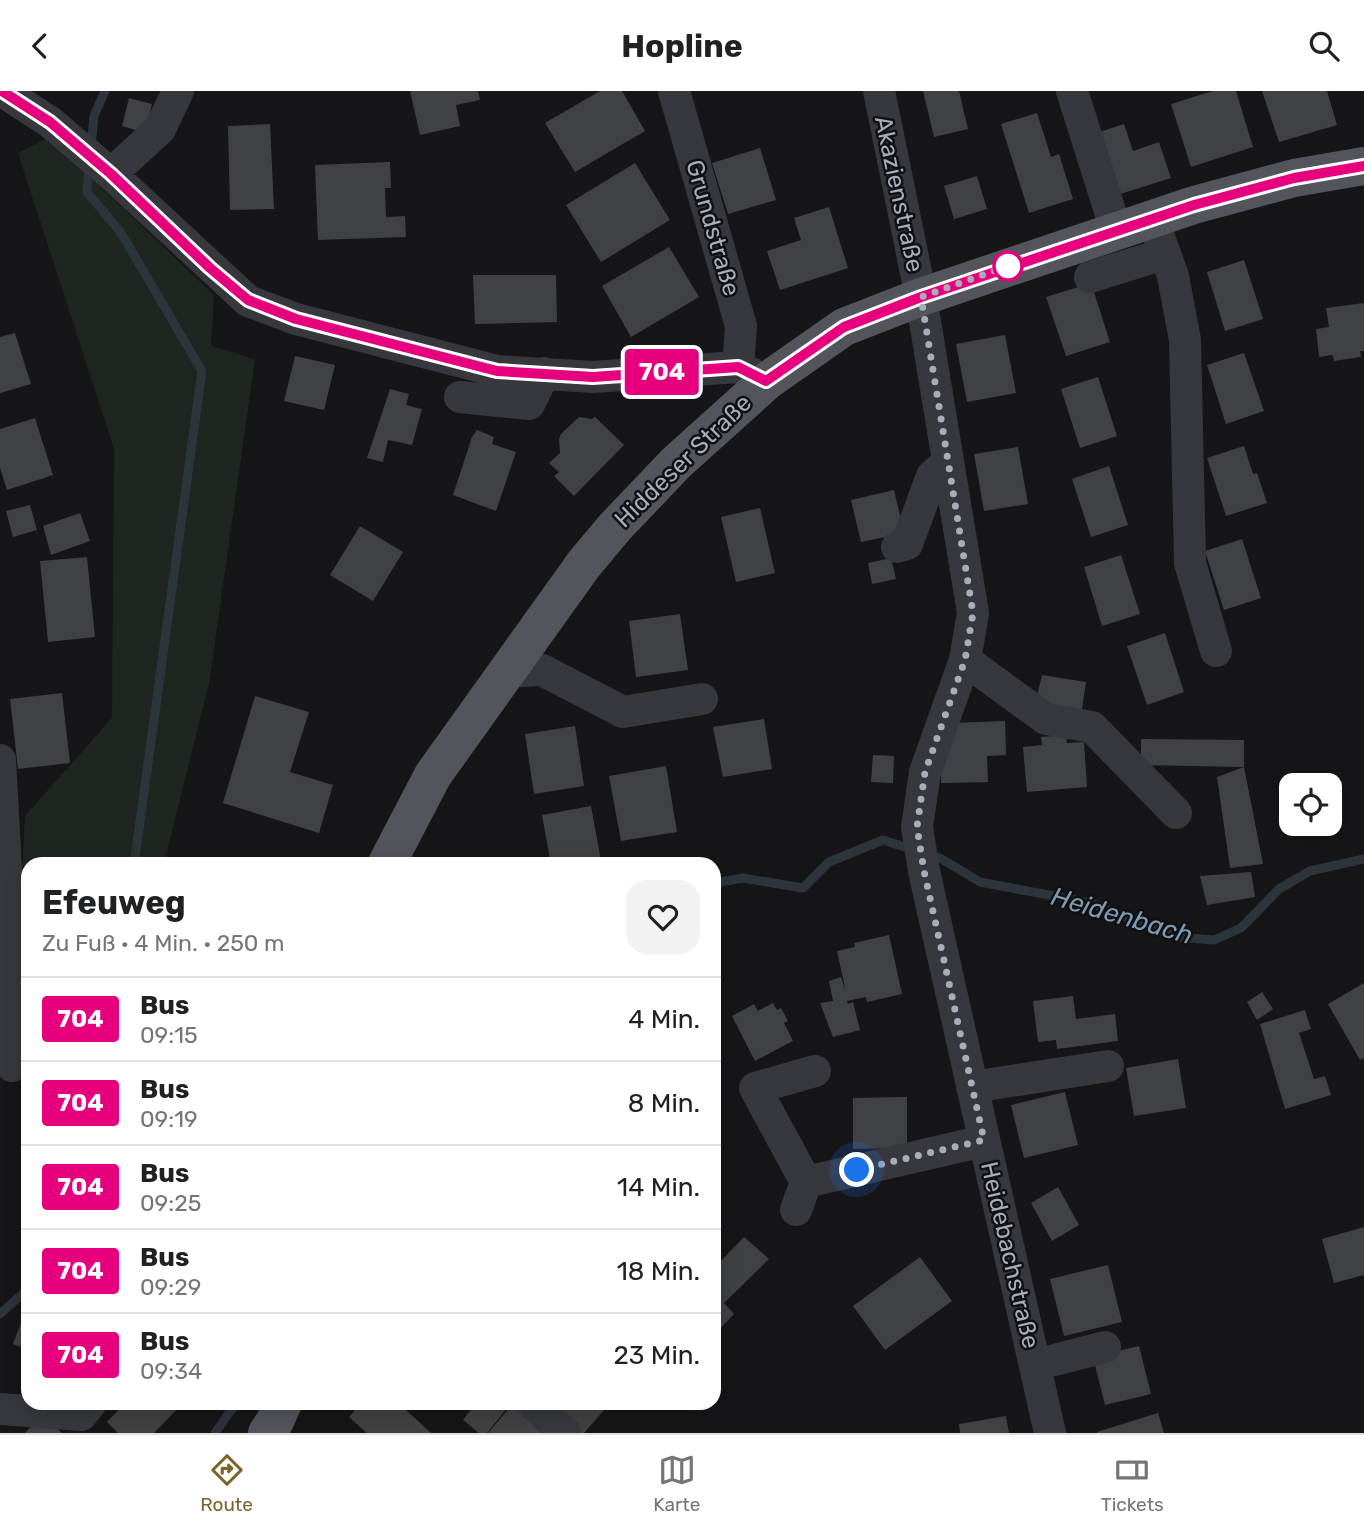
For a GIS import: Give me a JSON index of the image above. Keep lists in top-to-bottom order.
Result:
{
  "streets": {
    "main road": ["Hiddeser Straße"],
    "street": ["Akazienstraße", "Grundstraße", "Heidebachstraße"]
  },
  "crossings": [
    ["Akazienstraße", "Hiddeser Straße"],
    ["Akazienstraße", "Heidebachstraße"],
    ["Grundstraße", "Hiddeser Straße"],
    ["Hiddeser Straße", "Heidebachstraße"]
  ],
  "water": ["Heidenbach"],
  "lines": ["bus line 704"],
  "page": {
    "header": "Hopline",
    "on_map": "704",
    "heading": ["Efeuweg", "Zu Fuß · 4 Min. · 250 m"],
    "list": [
      {
        "mark": "704",
        "name": "Bus",
        "note": "09:15",
        "value": "4 Min."
      },
      {
        "mark": "704",
        "name": "Bus",
        "note": "09:19",
        "value": "8 Min."
      },
      {
        "mark": "704",
        "name": "Bus",
        "note": "09:25",
        "value": "14 Min."
      },
      {
        "mark": "704",
        "name": "Bus",
        "note": "09:29",
        "value": "18 Min."
      },
      {
        "mark": "704",
        "name": "Bus",
        "note": "09:34",
        "value": "23 Min."
      }
    ],
    "tabs": ["Route", "Karte", "Tickets"]
  }
}
